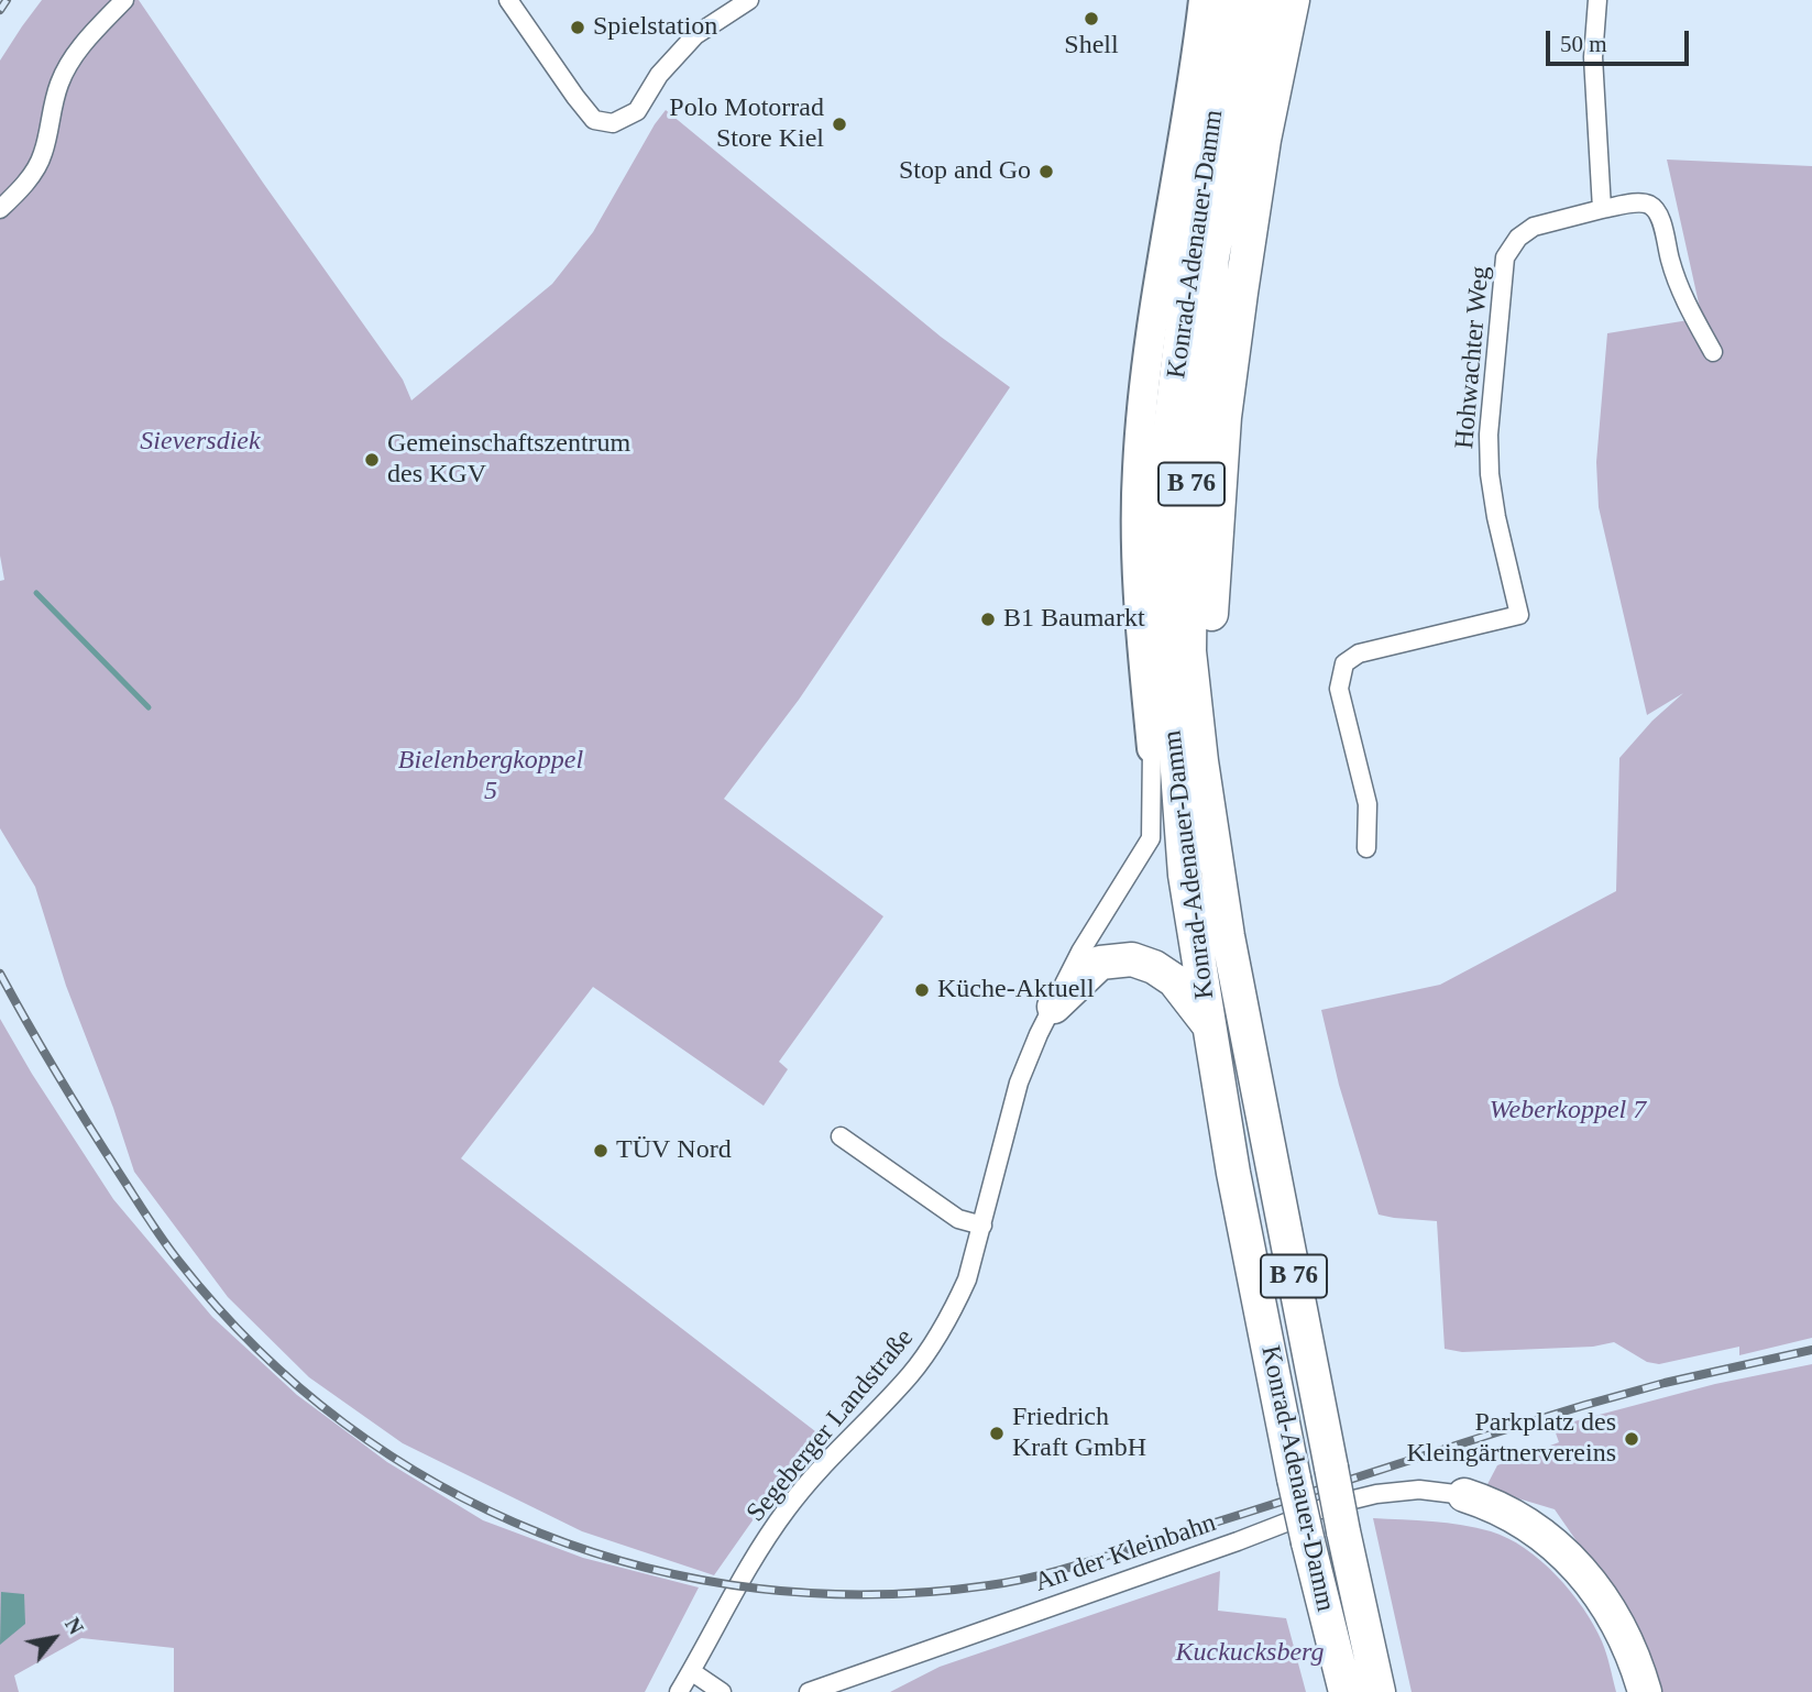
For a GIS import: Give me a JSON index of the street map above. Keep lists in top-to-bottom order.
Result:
{
  "streets": {
    "highway": ["Konrad-Adenauer-Damm", "B 76"],
    "street": ["Hohwachter Weg", "Segeberger Landstraße", "An der Kleinbahn"]
  },
  "crossings": [
    ["Konrad-Adenauer-Damm", "B 76"],
    ["Konrad-Adenauer-Damm", "Segeberger Landstraße"],
    ["B 76", "Segeberger Landstraße"]
  ],
  "parks": [
    "Sieversdiek",
    "Bielenbergkoppel 5",
    "Weberkoppel 7",
    "Kuckucksberg"
  ],
  "places": [
    "Shell",
    "Spielstation",
    "Polo Motorrad Store Kiel",
    "Stop and Go",
    "Gemeinschaftszentrum des KGV",
    "B1 Baumarkt",
    "Küche-Aktuell",
    "TÜV Nord",
    "Friedrich Kraft GmbH",
    "Parkplatz des Kleingärtnervereins"
  ],
  "scale_bar": "50 m",
  "north": "top right"
}
